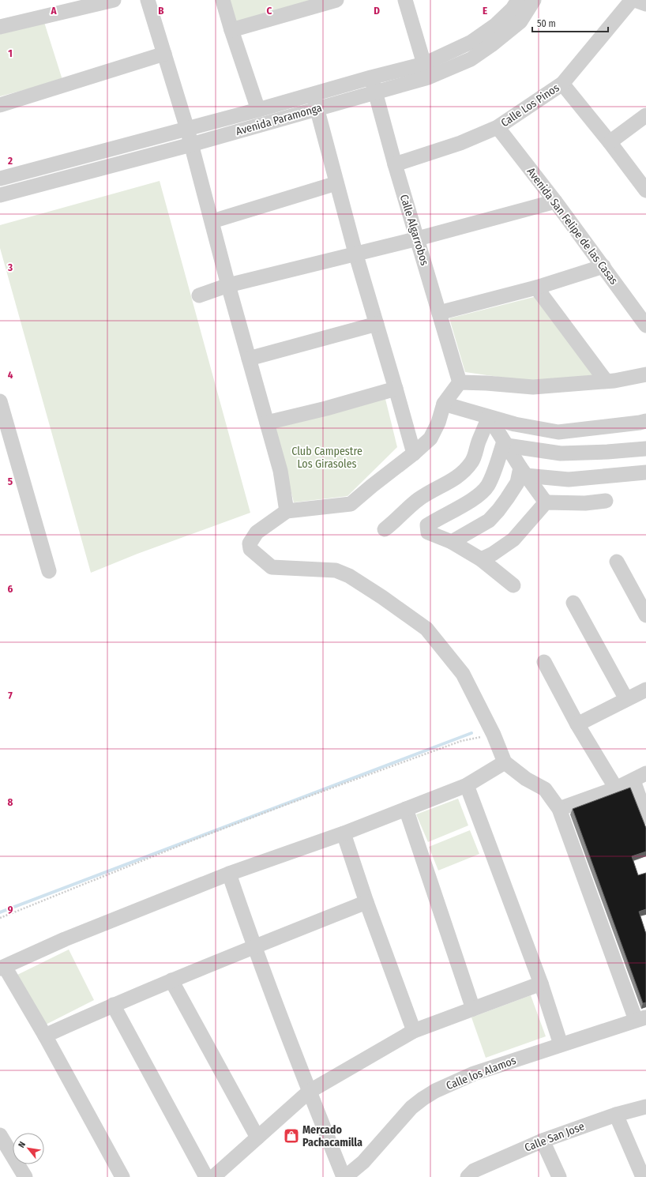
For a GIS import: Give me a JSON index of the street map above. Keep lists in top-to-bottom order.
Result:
{
  "streets": {
    "street": [
      "Calle Los Pinos",
      "Avenida Paramonga",
      "Avenida San Felipe de las Casas",
      "Calle Algarrobos",
      "Calle los Alamos",
      "Calle San Jose"
    ]
  },
  "crossings": [
    ["Calle Los Pinos", "Avenida San Felipe de las Casas"],
    ["Calle Los Pinos", "Calle Algarrobos"],
    ["Avenida Paramonga", "Calle Algarrobos"]
  ],
  "parks": ["Club Campestre Los Girasoles"],
  "places": {
    "shop": ["Mercado Pachacamilla"]
  },
  "scale_bar": "50 m",
  "north": "top left",
  "grid": {
    "columns": [
      "A",
      "B",
      "C",
      "D",
      "E"
    ],
    "rows": [
      "1",
      "2",
      "3",
      "4",
      "5",
      "6",
      "7",
      "8",
      "9"
    ]
  }
}
